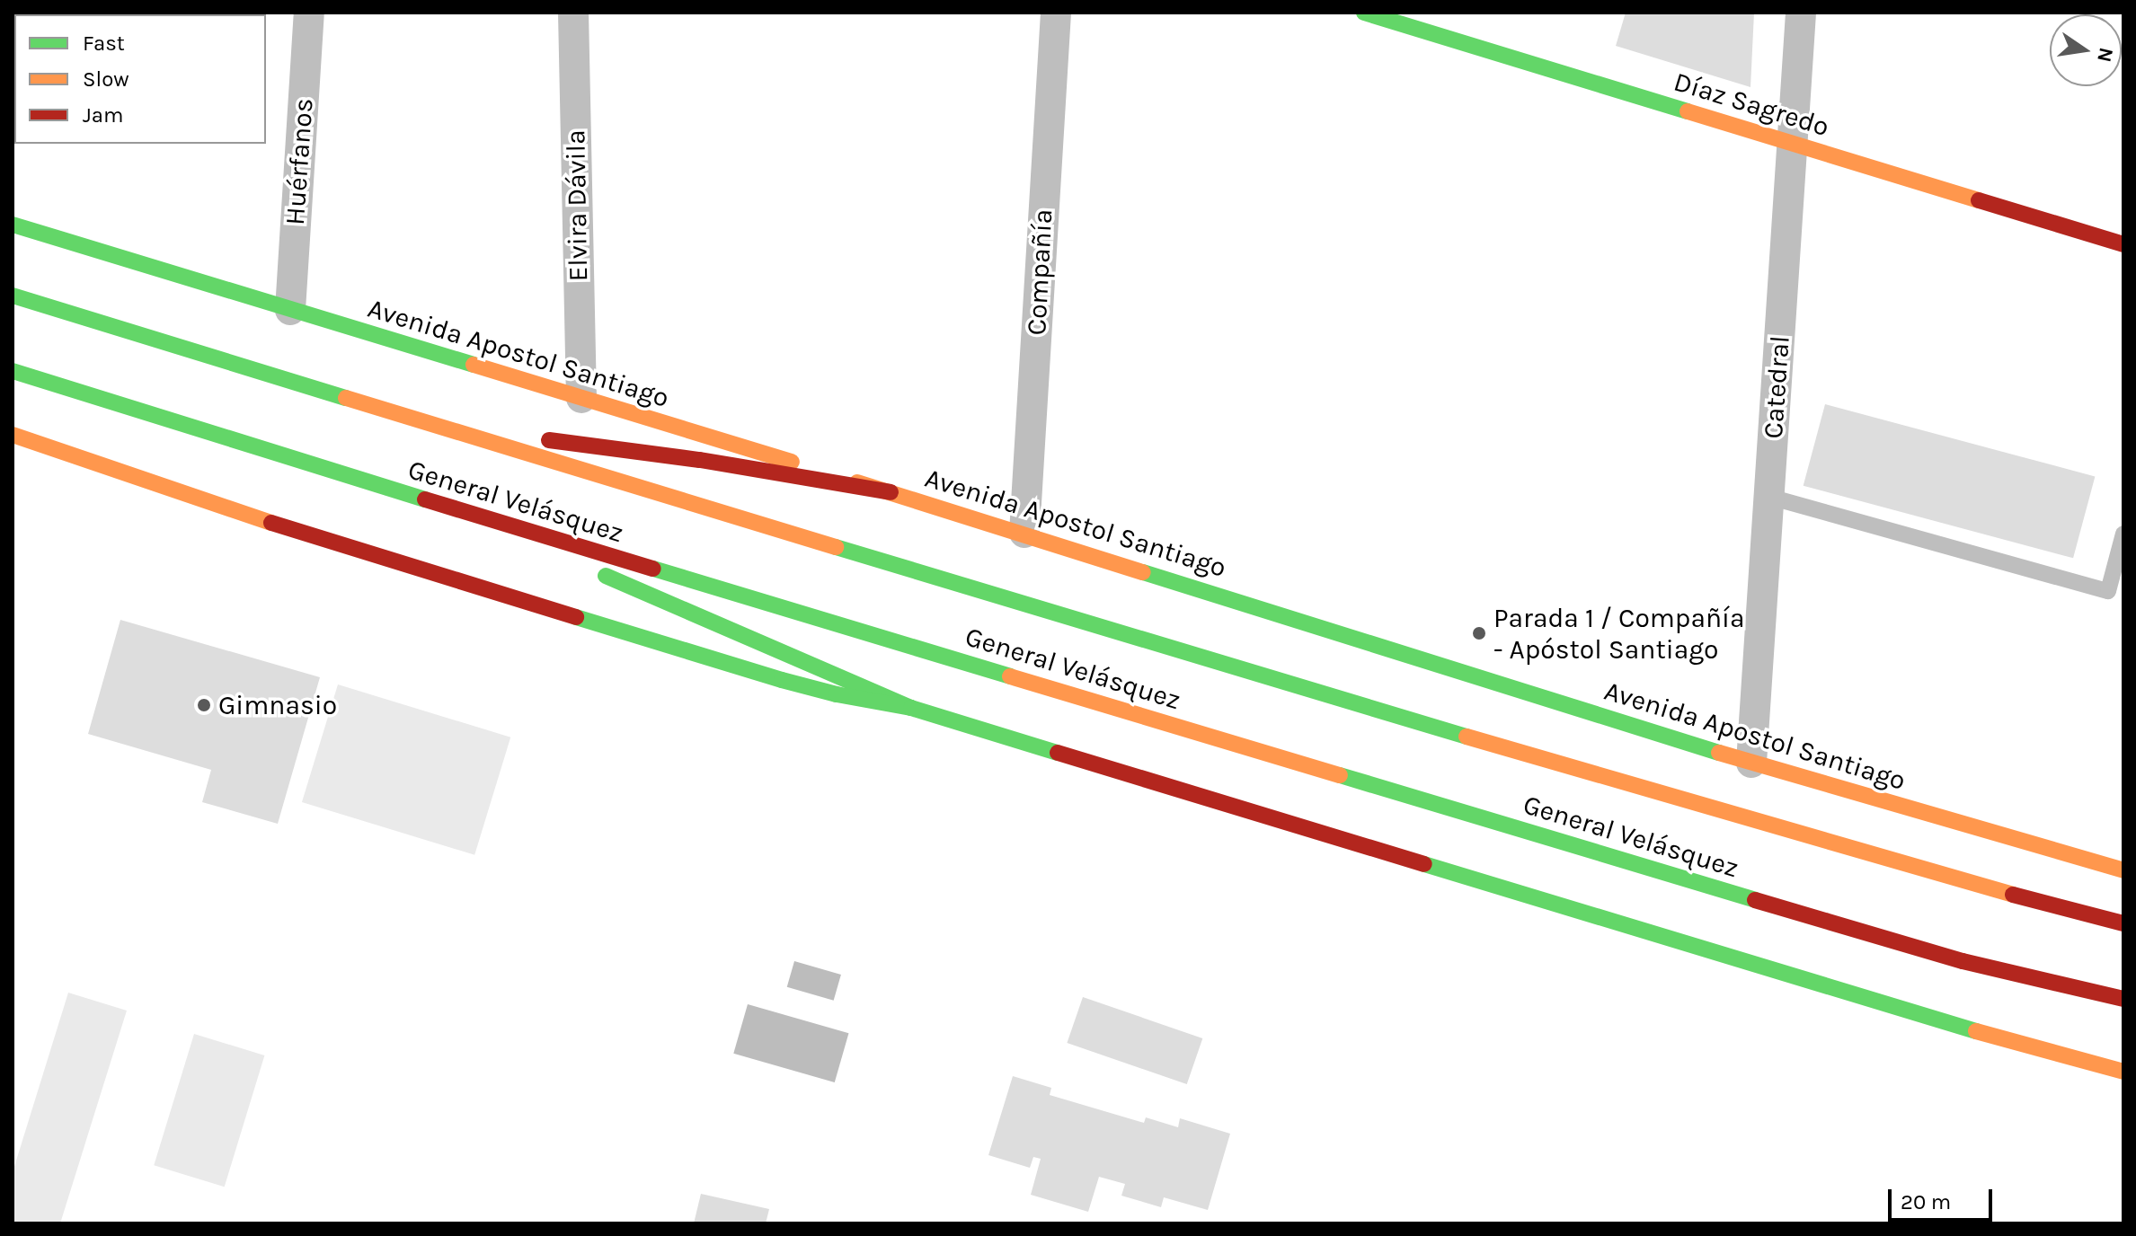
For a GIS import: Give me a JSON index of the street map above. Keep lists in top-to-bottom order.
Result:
{
  "streets": {
    "main road": ["Díaz Sagredo", "Avenida Apostol Santiago", "General Velásquez"],
    "street": [
      "Huérfanos",
      "Elvira Dávila",
      "Compañía",
      "Catedral"
    ]
  },
  "crossings": [
    ["Díaz Sagredo", "Catedral"],
    ["Huérfanos", "Avenida Apostol Santiago"],
    ["Elvira Dávila", "Avenida Apostol Santiago"],
    ["Compañía", "Avenida Apostol Santiago"],
    ["Avenida Apostol Santiago", "Catedral"]
  ],
  "places": ["Parada 1 / Compañía - Apóstol Santiago", "Gimnasio"],
  "legend": ["Fast", "Slow", "Jam"],
  "scale_bar": "20 m",
  "north": "right"
}
